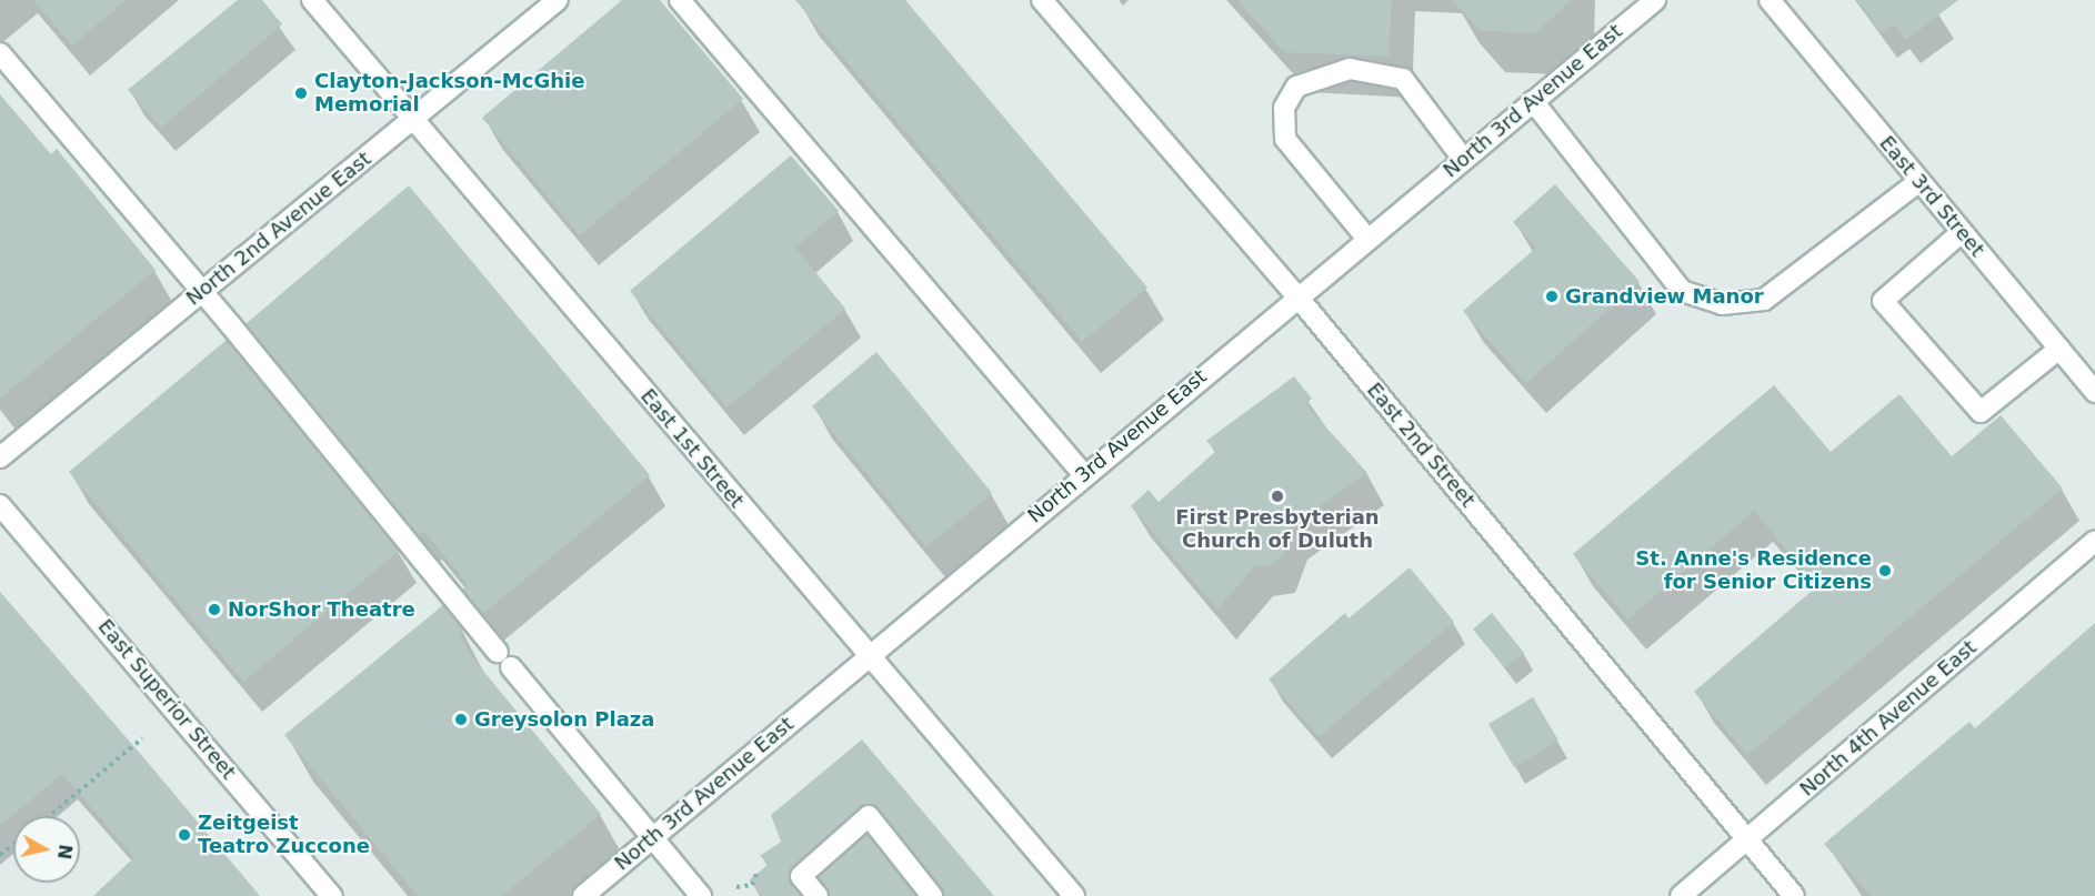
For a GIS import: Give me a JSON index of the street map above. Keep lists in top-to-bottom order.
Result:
{
  "streets": {
    "street": [
      "North 3rd Avenue East",
      "East 3rd Street",
      "North 2nd Avenue East",
      "East 2nd Street",
      "East 1st Street",
      "East Superior Street",
      "North 4th Avenue East"
    ]
  },
  "crossings": [
    ["North 3rd Avenue East", "East 2nd Street"],
    ["North 3rd Avenue East", "East 1st Street"],
    ["North 2nd Avenue East", "East 1st Street"],
    ["East 2nd Street", "North 4th Avenue East"]
  ],
  "places": [
    "Clayton-Jackson-McGhie Memorial",
    "Grandview Manor",
    "First Presbyterian Church of Duluth",
    "St. Anne's Residence for Senior Citizens",
    "NorShor Theatre",
    "Greysolon Plaza",
    "Zeitgeist Teatro Zuccone"
  ],
  "north": "right"
}
